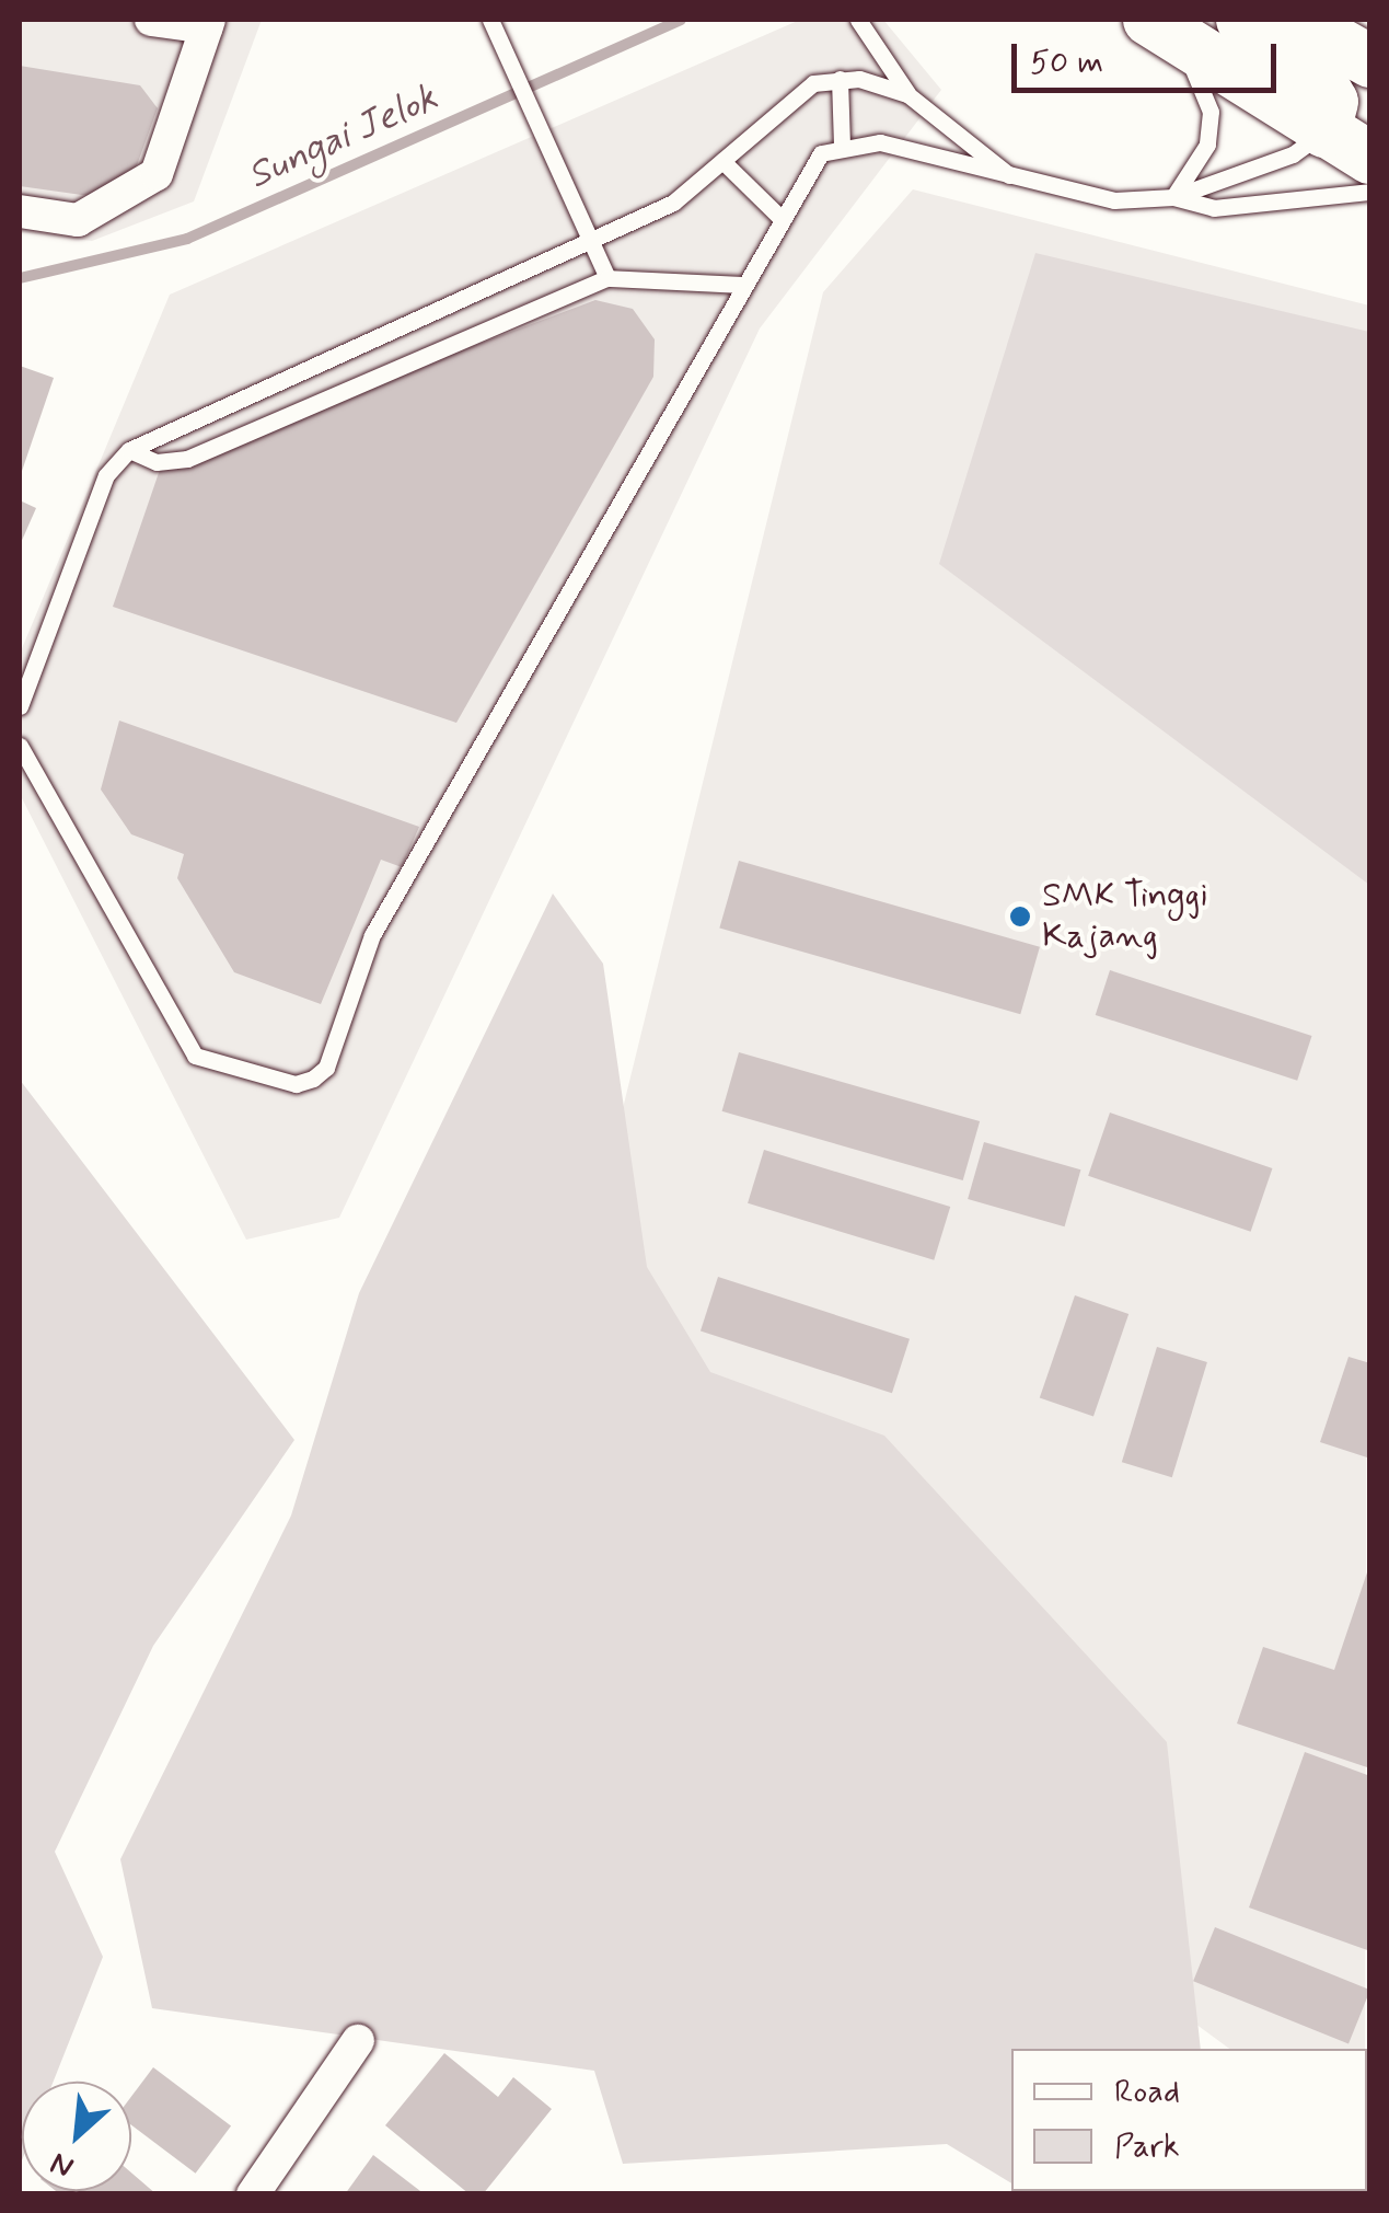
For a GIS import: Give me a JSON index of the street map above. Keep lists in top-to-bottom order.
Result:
{
  "water": ["Sungai Jelok"],
  "places": ["SMK Tinggi Kajang"],
  "legend": ["Road", "Park"],
  "scale_bar": "50 m",
  "north": "bottom left"
}
